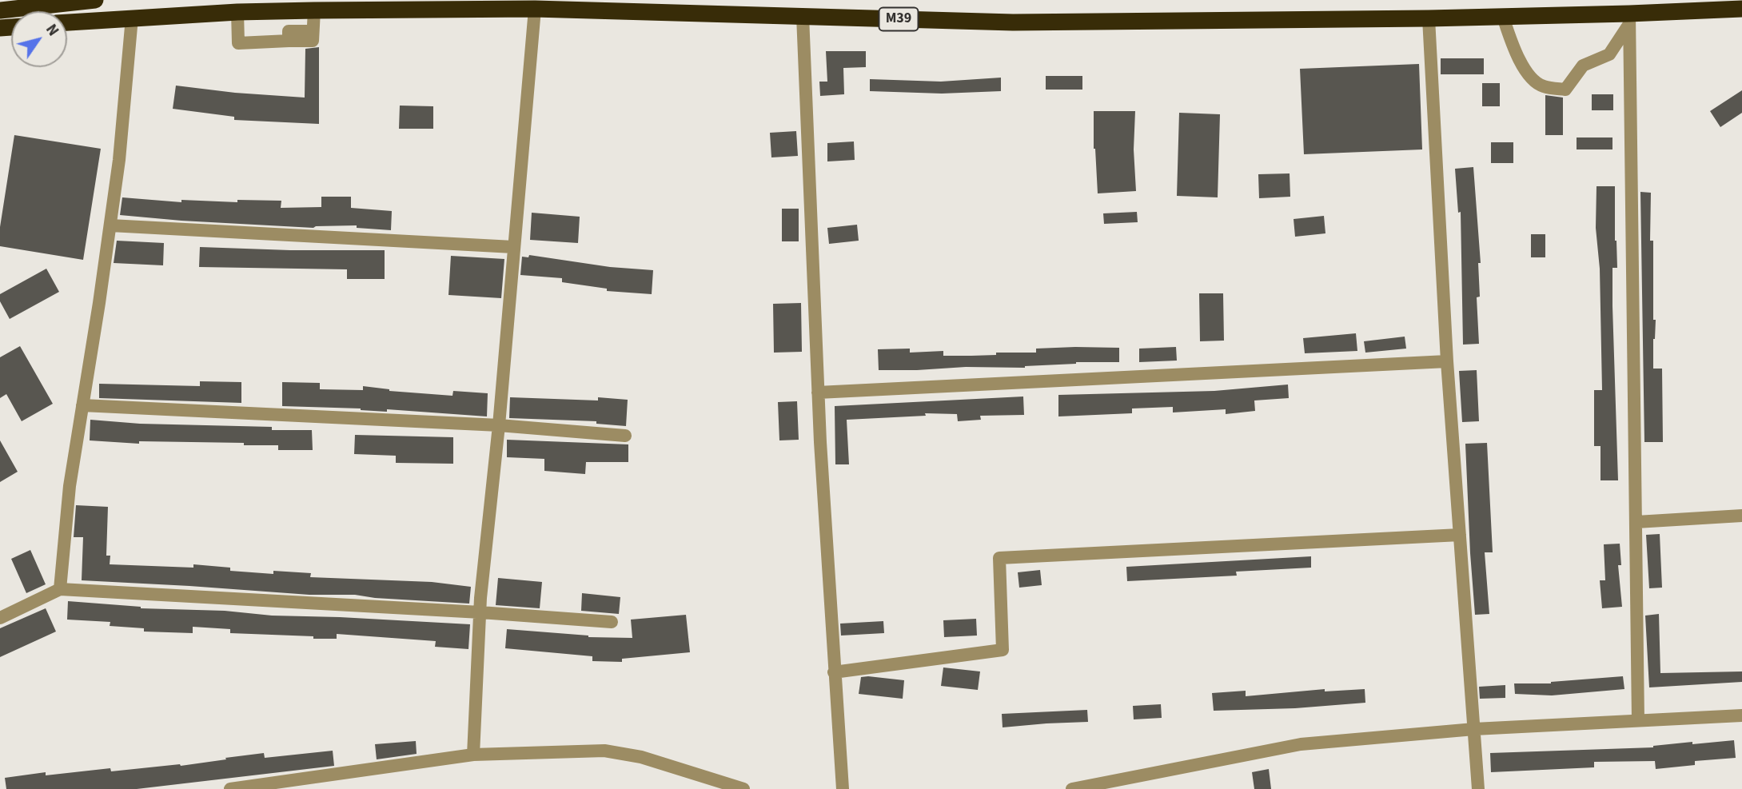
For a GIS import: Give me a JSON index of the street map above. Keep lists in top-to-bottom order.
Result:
{
  "streets": {
    "highway": ["M39"]
  },
  "north": "top right"
}
